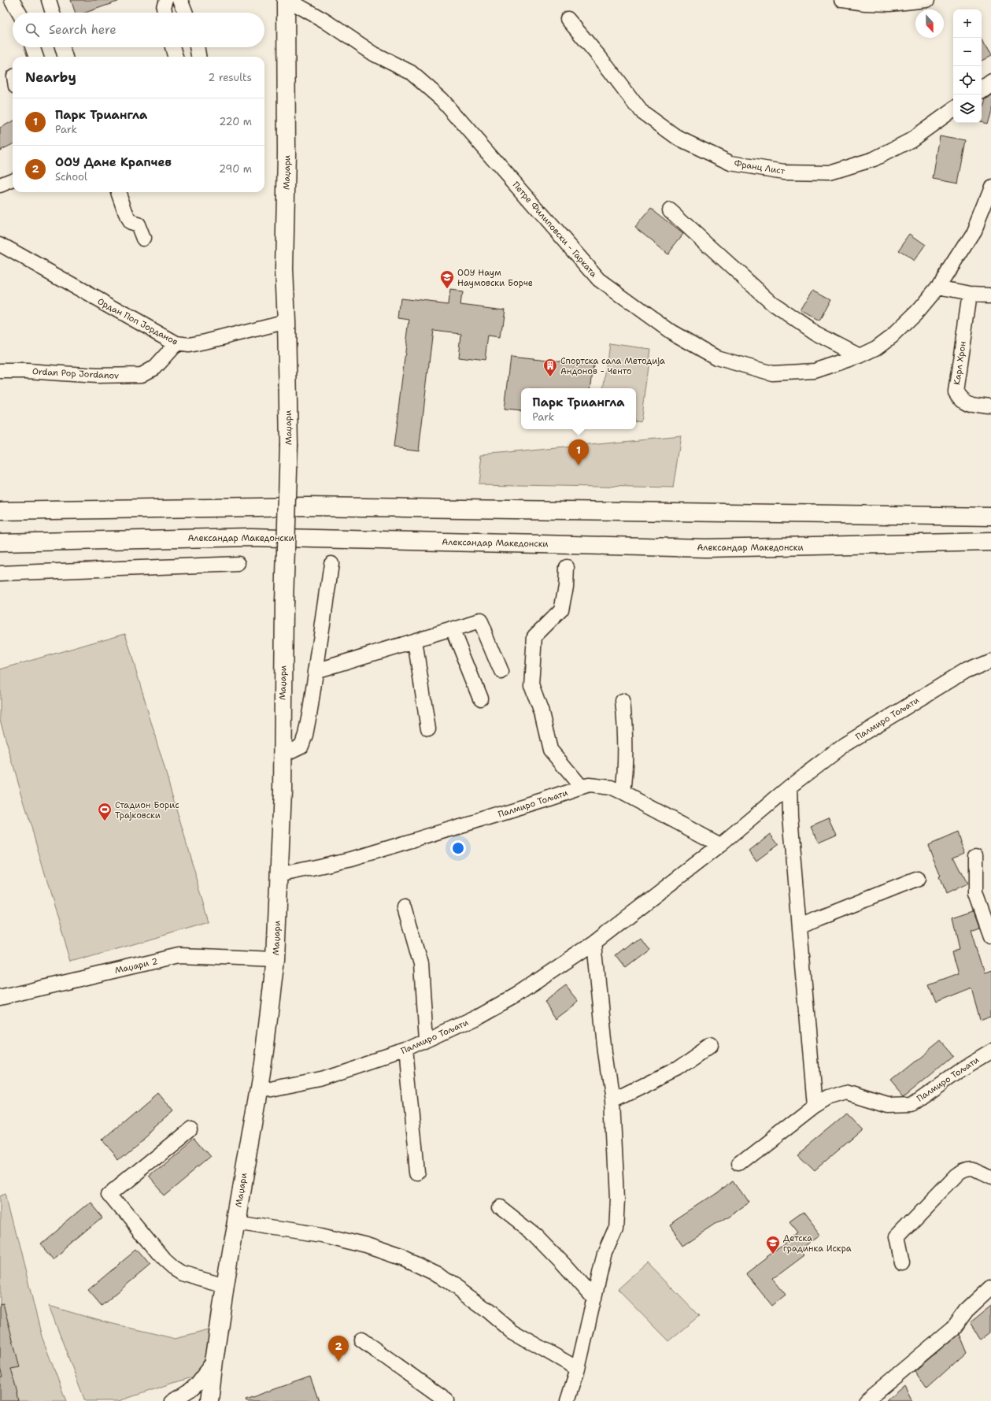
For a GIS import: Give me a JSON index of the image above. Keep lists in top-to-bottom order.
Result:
{
  "streets": {
    "street": [
      "Франц Лист",
      "Маџари",
      "Петре Филиповски - Гарката",
      "Ордан Поп Јорданов",
      "Карл Хрон",
      "Ordan Pop Jordanov",
      "Александар Македонски",
      "Палмиро Тољати",
      "Маџари 2"
    ]
  },
  "crossings": [
    ["Маџари", "Ордан Поп Јорданов"],
    ["Маџари", "Палмиро Тољати"],
    ["Маџари", "Маџари 2"],
    ["Ордан Поп Јорданов", "Ordan Pop Jordanov"]
  ],
  "places": {
    "school or university": ["ООУ Наум Наумовски Борче", "Детска градинка Искра"],
    "building": ["Спортска сала Методија Андонов - Ченто"],
    "sports": ["Стадион Борис Трајковски"]
  },
  "north": "bottom",
  "page": {
    "map_buttons": ["+", "−"],
    "search": "Search here",
    "heading": ["Nearby", "2 results"],
    "list": [
      {
        "mark": "1",
        "name": "Парк Триангла",
        "note": "Park",
        "value": "220 m"
      },
      {
        "mark": "2",
        "name": "ООУ Дане Крапчев",
        "note": "School",
        "value": "290 m"
      }
    ],
    "popup": ["Парк Триангла", "Park"],
    "pins": ["1", "2"]
  }
}
